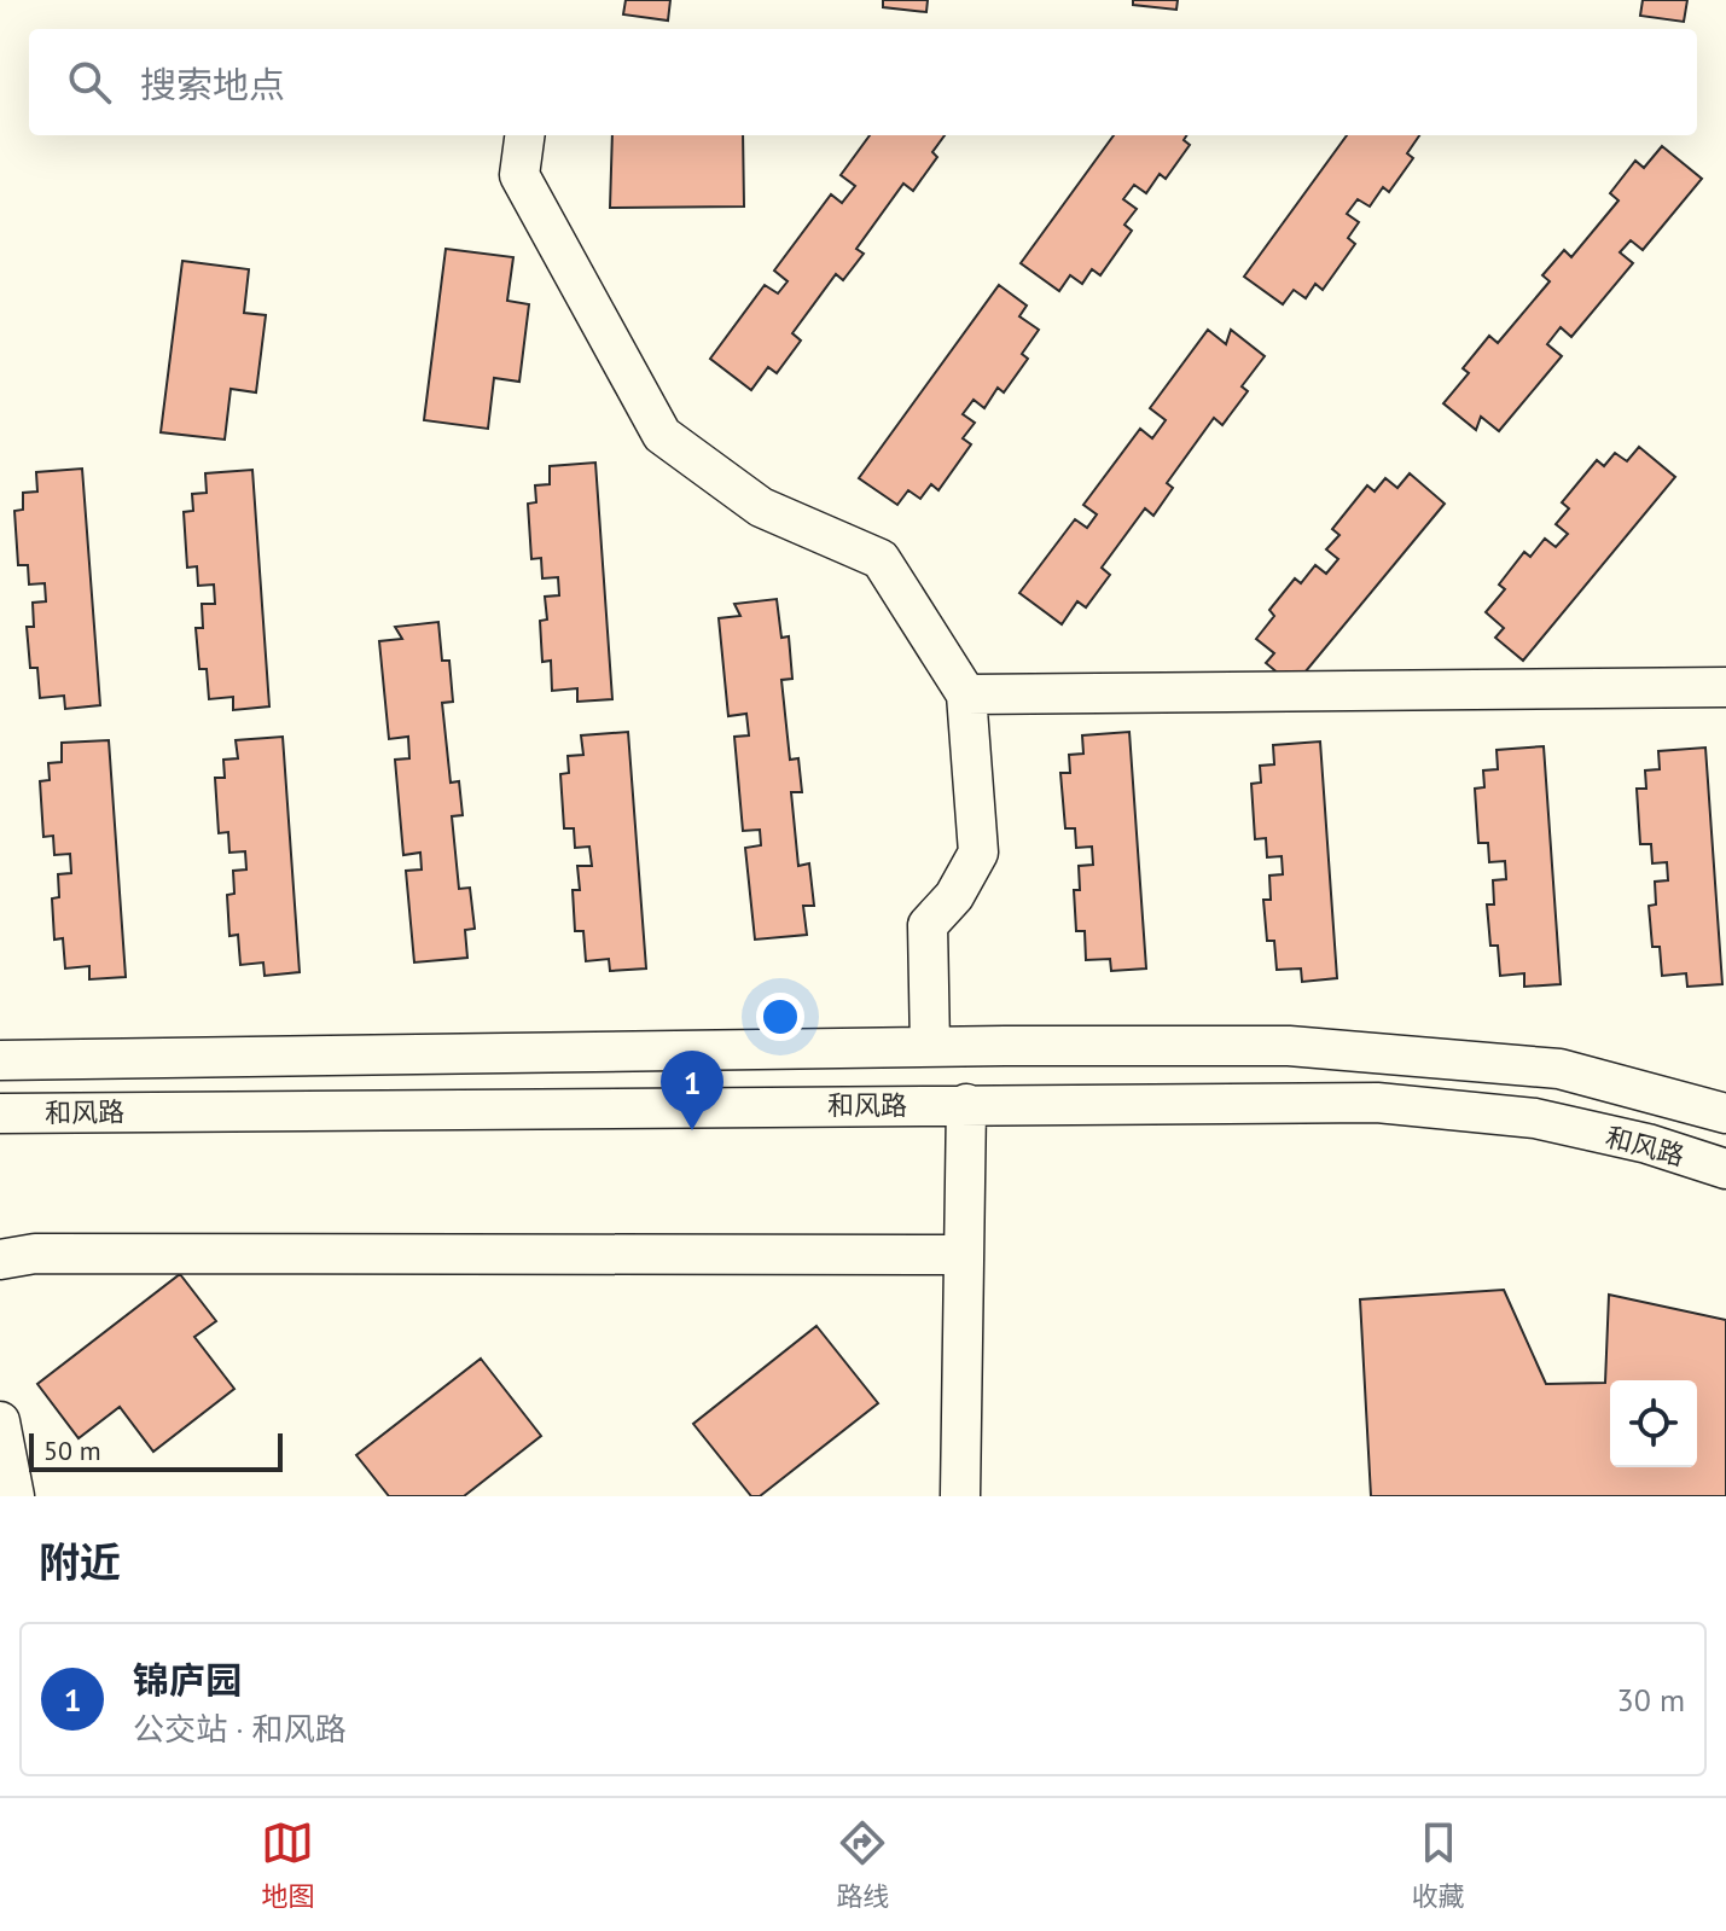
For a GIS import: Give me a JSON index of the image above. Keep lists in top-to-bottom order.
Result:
{
  "streets": {
    "street": ["和风路"]
  },
  "scale_bar": "50 m",
  "page": {
    "search": "搜索地点",
    "pins": "1",
    "scale": "50 m",
    "heading": "附近",
    "list": [
      {
        "mark": "1",
        "name": "锦庐园",
        "note": "公交站 · 和风路",
        "value": "30 m"
      }
    ],
    "nav": ["地图", "路线", "收藏"]
  }
}
